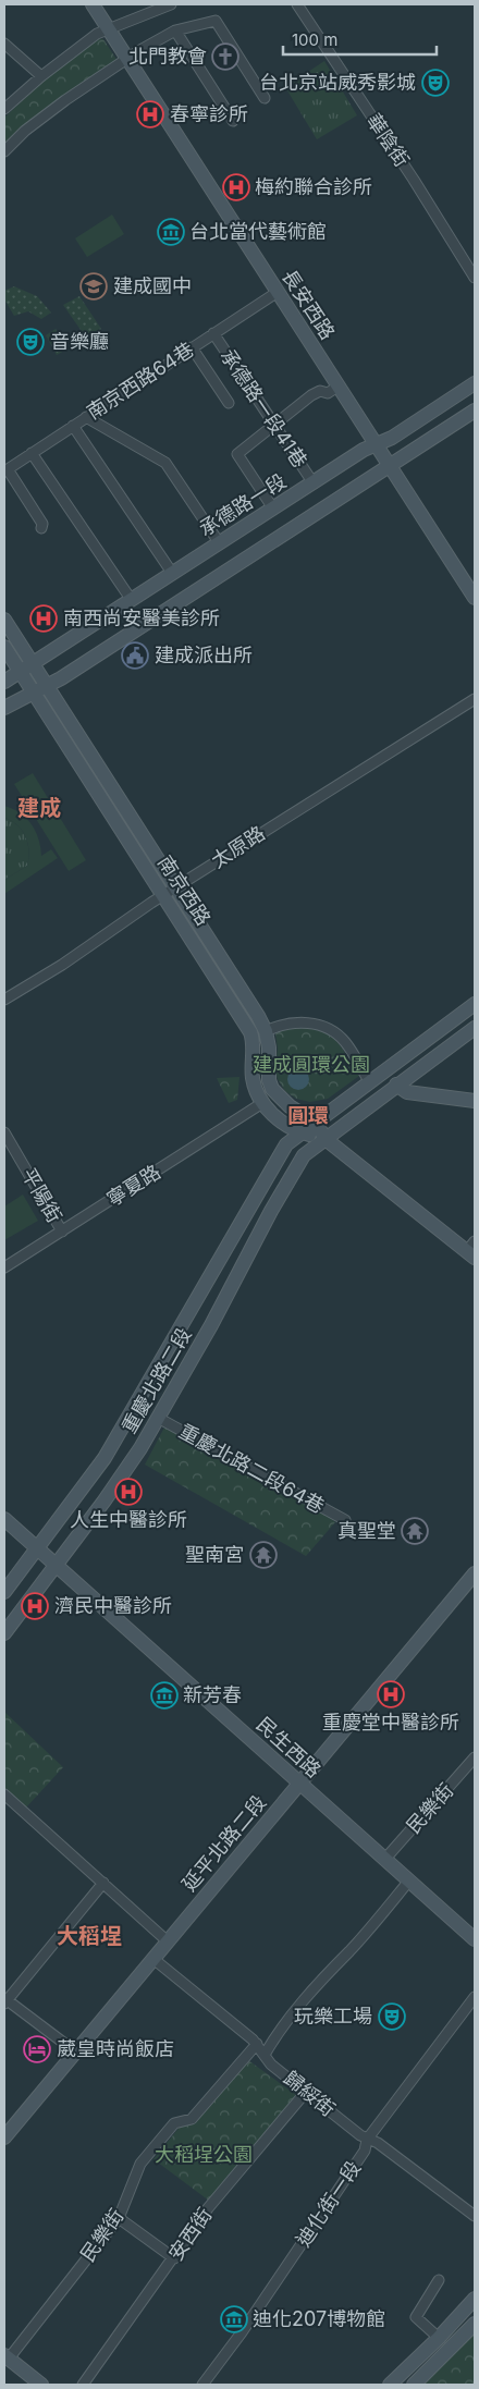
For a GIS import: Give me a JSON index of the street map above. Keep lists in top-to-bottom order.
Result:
{
  "streets": {
    "main road": [
      "長安西路",
      "承德路一段",
      "南京西路",
      "重慶北路二段",
      "民生西路",
      "延平北路二段"
    ],
    "street": [
      "華陰街",
      "南京西路64巷",
      "承德路一段41巷",
      "太原路",
      "寧夏路",
      "平陽街",
      "重慶北路二段64巷",
      "民樂街",
      "歸綏街",
      "迪化街一段",
      "安西街"
    ]
  },
  "crossings": [
    ["長安西路", "南京西路64巷"],
    ["長安西路", "承德路一段"],
    ["南京西路64巷", "承德路一段41巷"],
    ["承德路一段41巷", "承德路一段"],
    ["承德路一段", "南京西路"],
    ["太原路", "南京西路"],
    ["南京西路", "寧夏路"],
    ["南京西路", "重慶北路二段"],
    ["寧夏路", "平陽街"],
    ["重慶北路二段", "重慶北路二段64巷"],
    ["重慶北路二段", "民生西路"],
    ["民生西路", "民樂街"],
    ["民生西路", "延平北路二段"],
    ["民樂街", "歸綏街"],
    ["延平北路二段", "歸綏街"],
    ["歸綏街", "迪化街一段"],
    ["歸綏街", "安西街"]
  ],
  "districts": ["建成", "圓環", "大稻埕"],
  "parks": ["建成圓環公園", "大稻埕公園"],
  "places": {
    "church": ["北門教會"],
    "theatre": ["台北京站威秀影城", "音樂廳", "玩樂工場"],
    "hospital": [
      "春寧診所",
      "梅約聯合診所",
      "南西尚安醫美診所",
      "人生中醫診所",
      "濟民中醫診所",
      "重慶堂中醫診所"
    ],
    "museum": ["台北當代藝術館", "新芳春", "迪化207博物館"],
    "school or university": ["建成國中"],
    "public building": ["建成派出所"],
    "temple": ["真聖堂", "聖南宮"],
    "hotel": ["葳皇時尚飯店"]
  },
  "scale_bar": "100 m"
}
